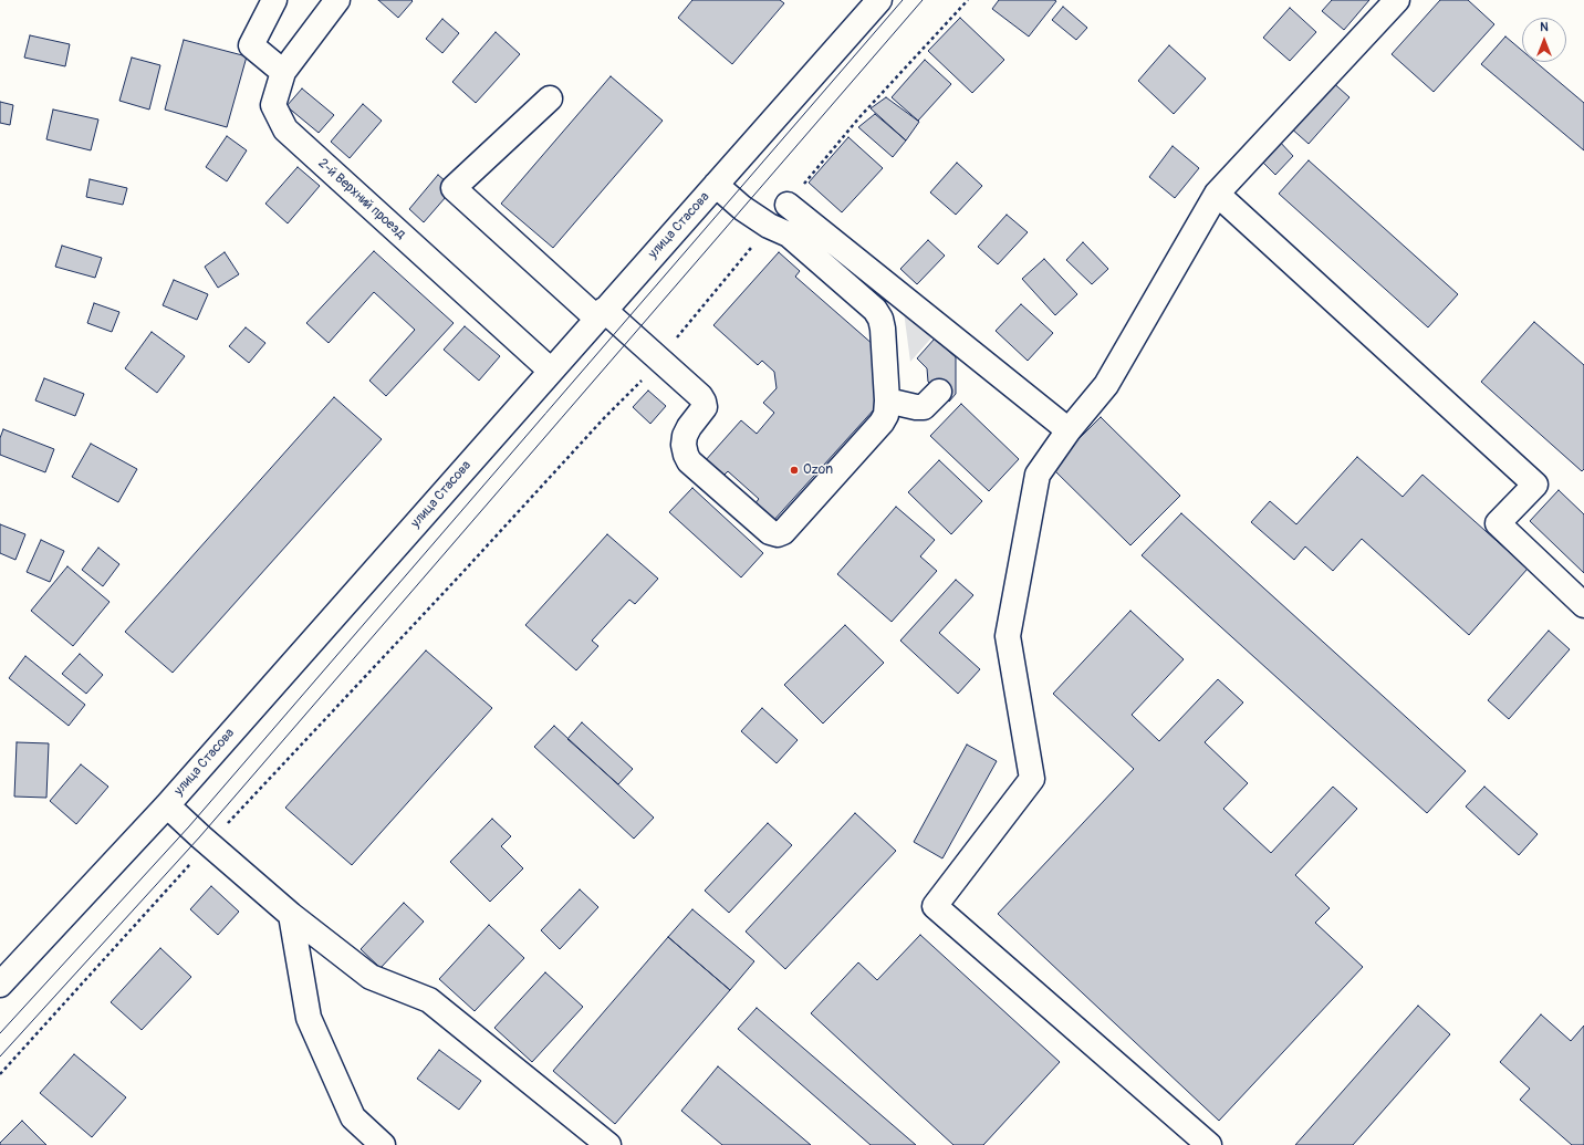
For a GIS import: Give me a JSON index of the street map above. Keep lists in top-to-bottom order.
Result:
{
  "streets": {
    "street": ["2-й Верхний проезд", "улица Стасова"]
  },
  "crossings": [
    ["2-й Верхний проезд", "улица Стасова"]
  ],
  "places": ["Ozon"],
  "north": "top"
}
